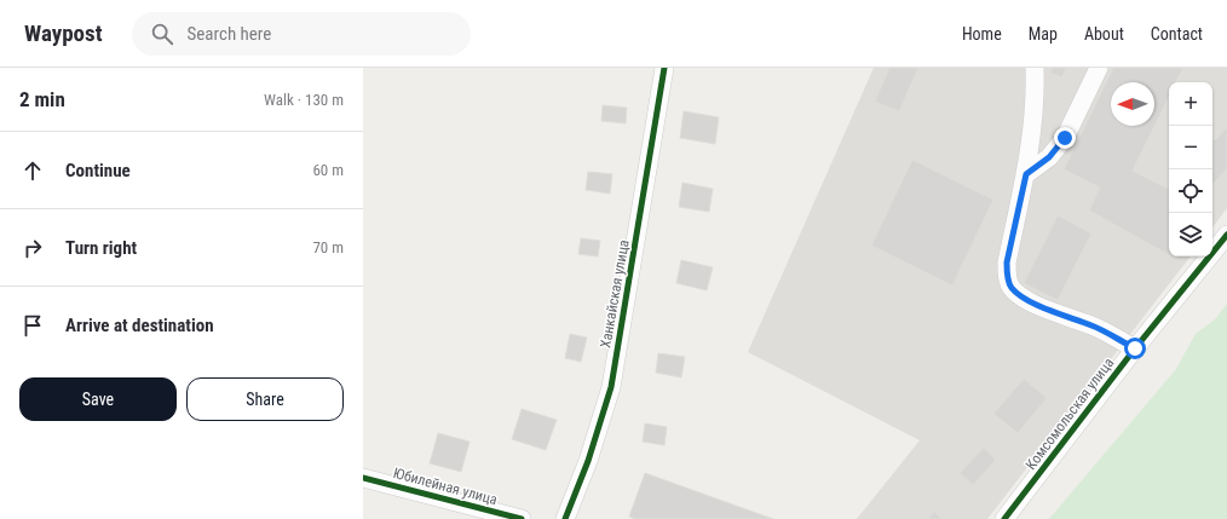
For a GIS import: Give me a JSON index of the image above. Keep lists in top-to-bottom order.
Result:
{
  "streets": {
    "street": ["Ханкайская улица", "Комсомольская улица", "Юбилейная улица"]
  },
  "north": "left",
  "page": {
    "header": "Waypost",
    "search": "Search here",
    "nav": [
      "Home",
      "Map",
      "About",
      "Contact"
    ],
    "heading": ["2 min", "Walk · 130 m"],
    "map_buttons": ["+", "−"],
    "list": [
      ["Continue", "60 m"],
      ["Turn right", "70 m"],
      "Arrive at destination"
    ],
    "buttons": ["Save", "Share"]
  }
}
